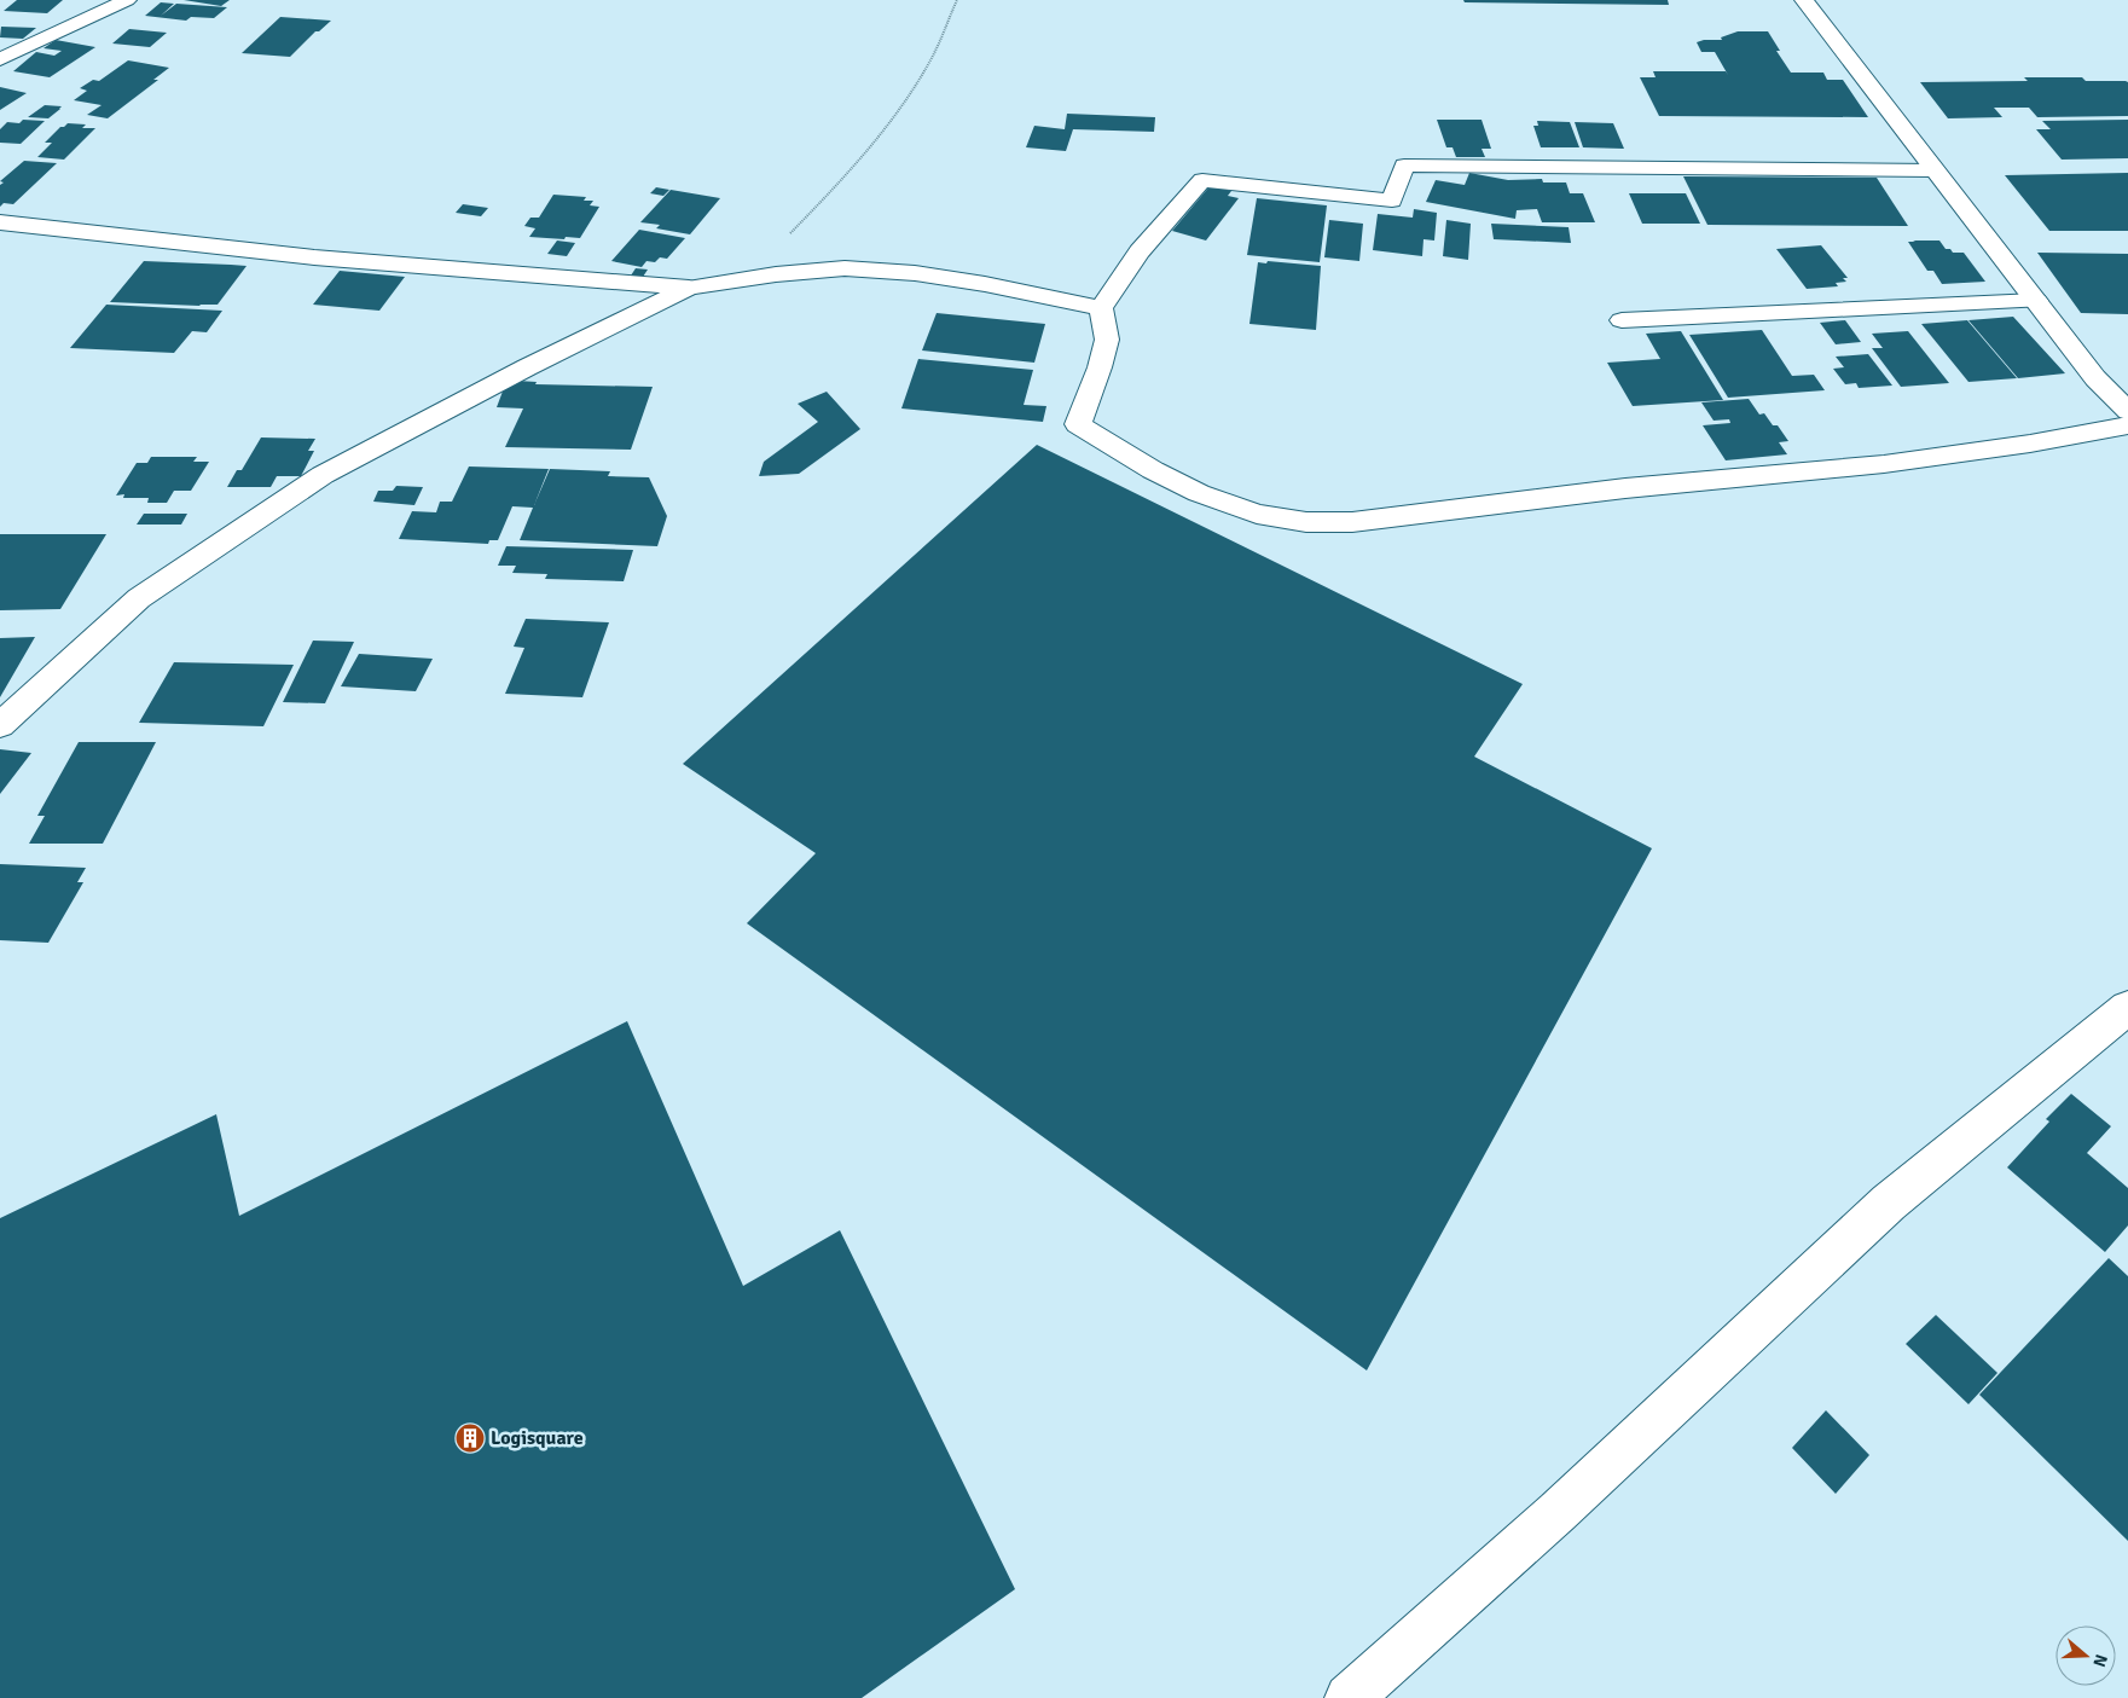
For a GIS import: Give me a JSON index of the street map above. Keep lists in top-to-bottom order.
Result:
{
  "places": {
    "building": ["Logisquare"]
  },
  "north": "right"
}
